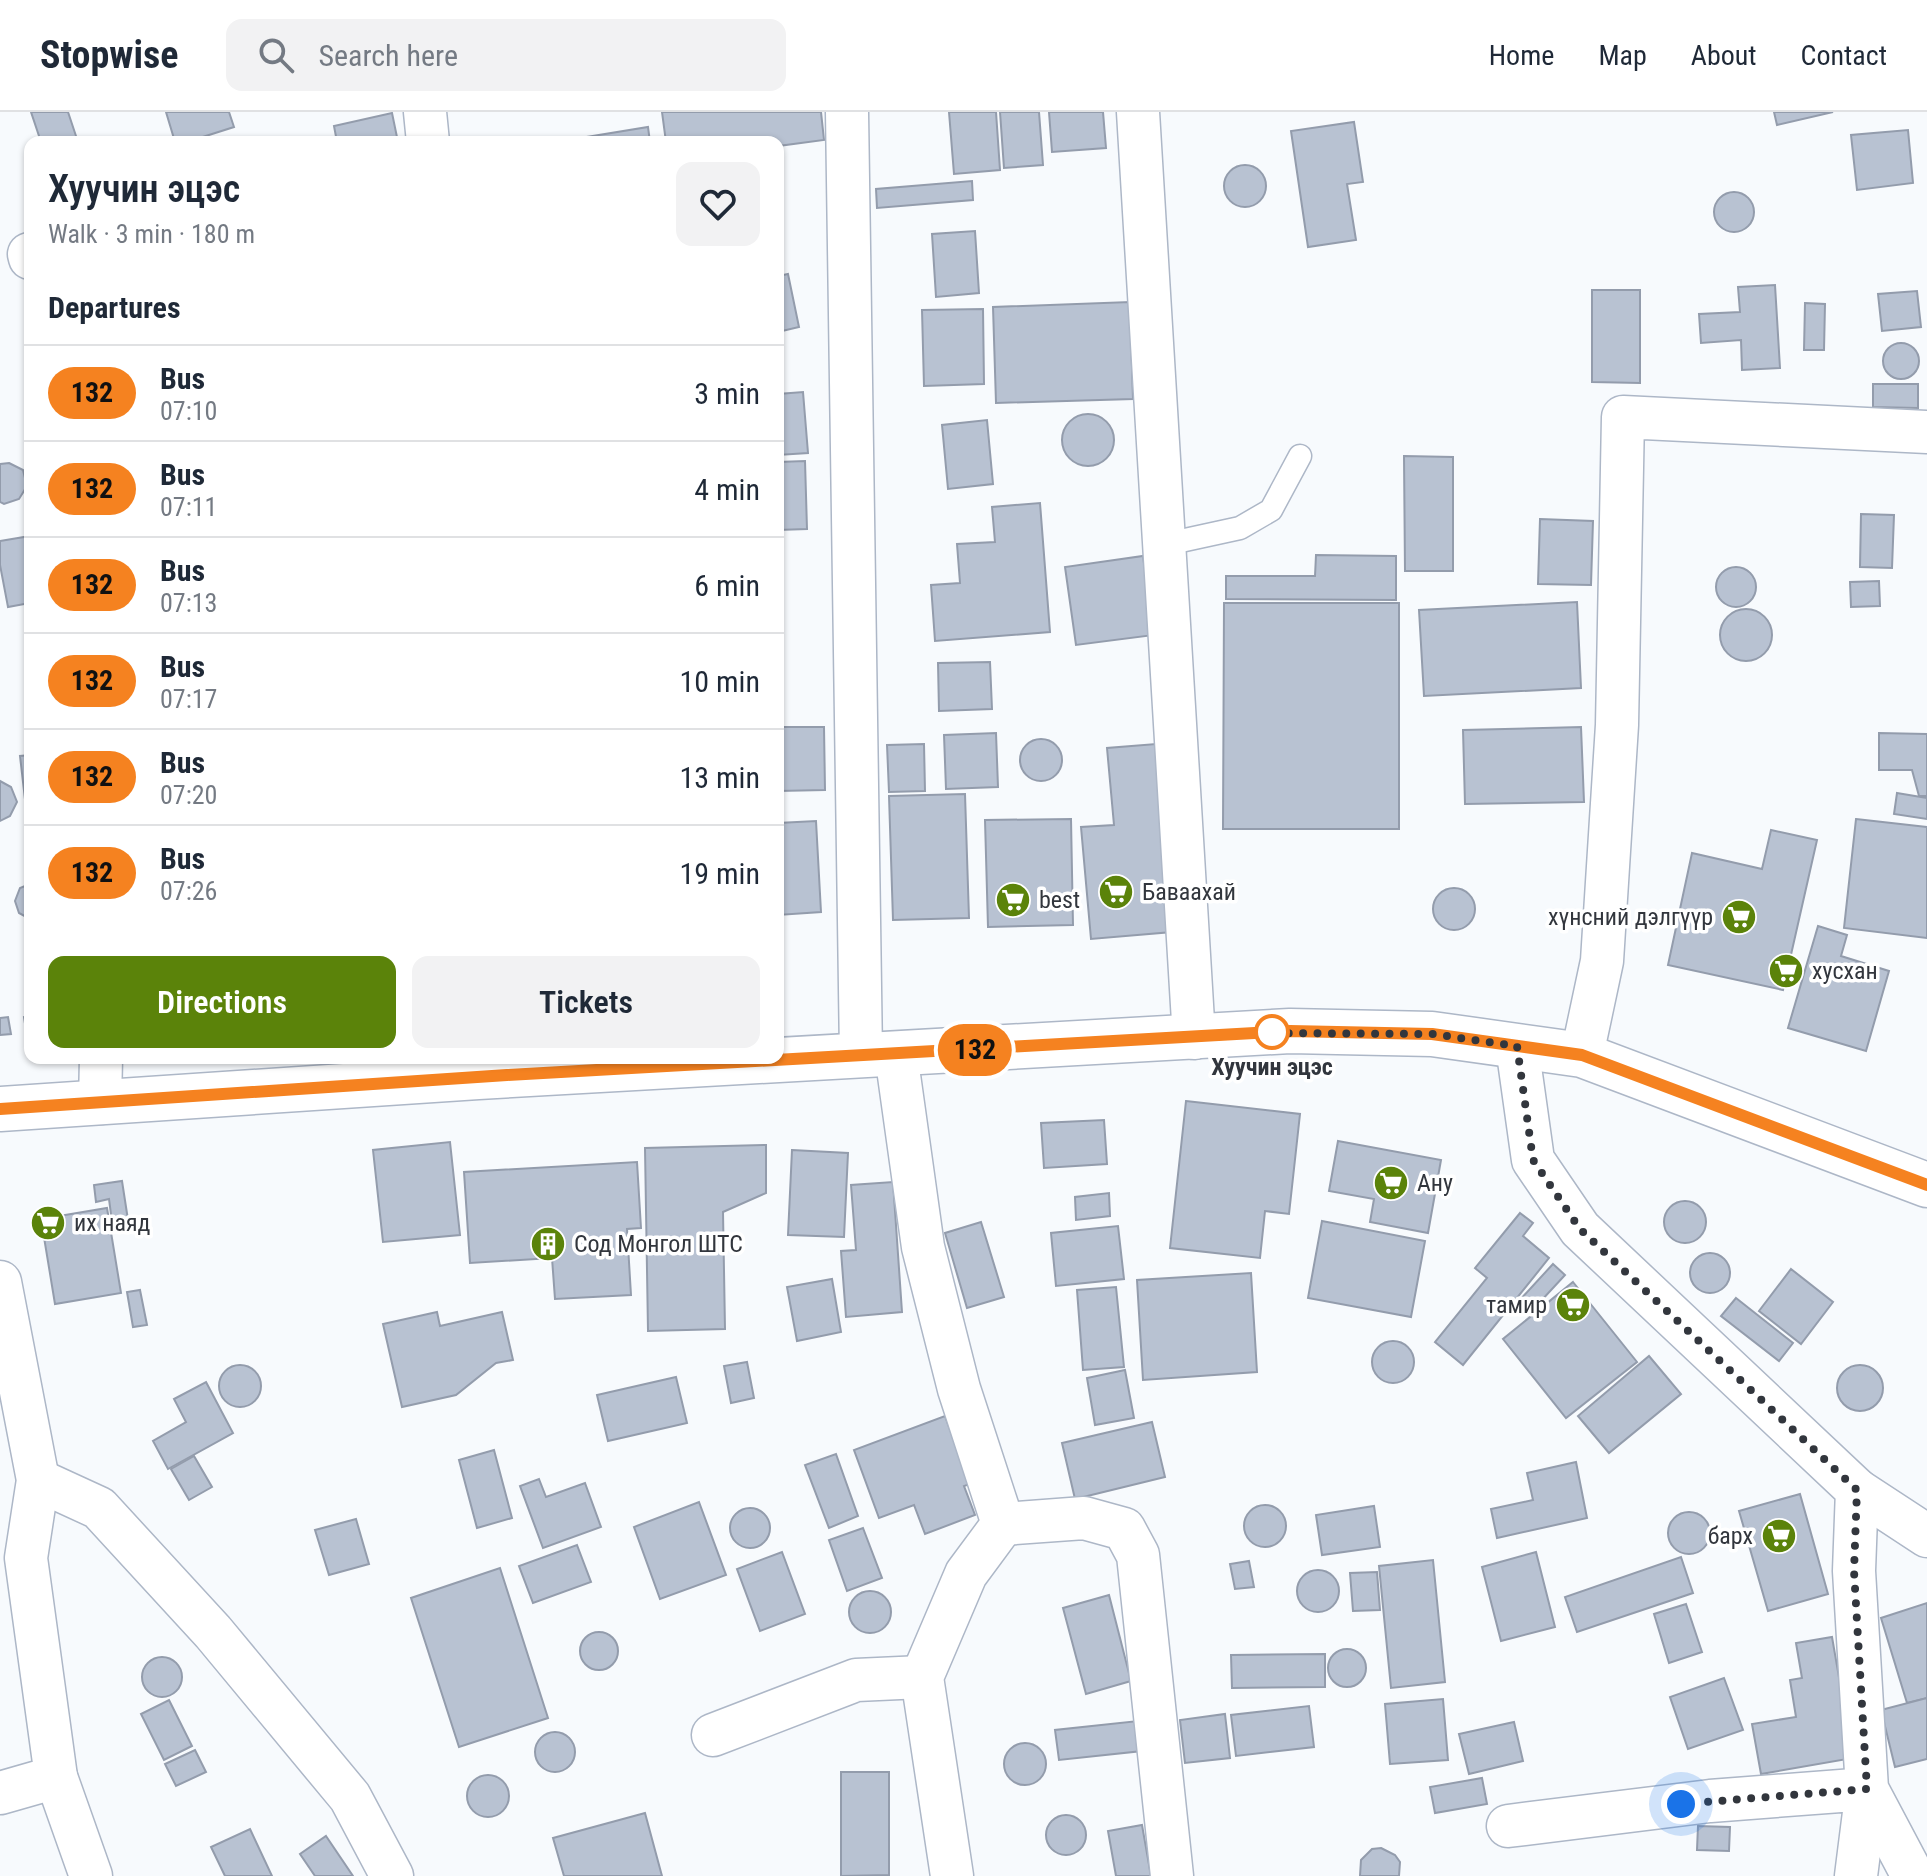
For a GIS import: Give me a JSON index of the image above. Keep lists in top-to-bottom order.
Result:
{
  "places": {
    "supermarket": [
      "Баваахай",
      "best",
      "хүнсний дэлгүүр",
      "хусхан",
      "Ану",
      "их наяд",
      "тамир",
      "барх"
    ],
    "other": ["Хуучин эцэс"],
    "building": ["Сод Монгол ШТС"]
  },
  "lines": ["bus line 132"],
  "page": {
    "header": "Stopwise",
    "search": "Search here",
    "nav": [
      "Home",
      "Map",
      "About",
      "Contact"
    ],
    "on_map": "132",
    "heading": [
      ["Хуучин эцэс", "Walk · 3 min · 180 m"],
      "Departures"
    ],
    "list": [
      {
        "mark": "132",
        "name": "Bus",
        "note": "07:10",
        "value": "3 min"
      },
      {
        "mark": "132",
        "name": "Bus",
        "note": "07:11",
        "value": "4 min"
      },
      {
        "mark": "132",
        "name": "Bus",
        "note": "07:13",
        "value": "6 min"
      },
      {
        "mark": "132",
        "name": "Bus",
        "note": "07:17",
        "value": "10 min"
      },
      {
        "mark": "132",
        "name": "Bus",
        "note": "07:20",
        "value": "13 min"
      },
      {
        "mark": "132",
        "name": "Bus",
        "note": "07:26",
        "value": "19 min"
      }
    ],
    "buttons": ["Directions", "Tickets"]
  }
}
